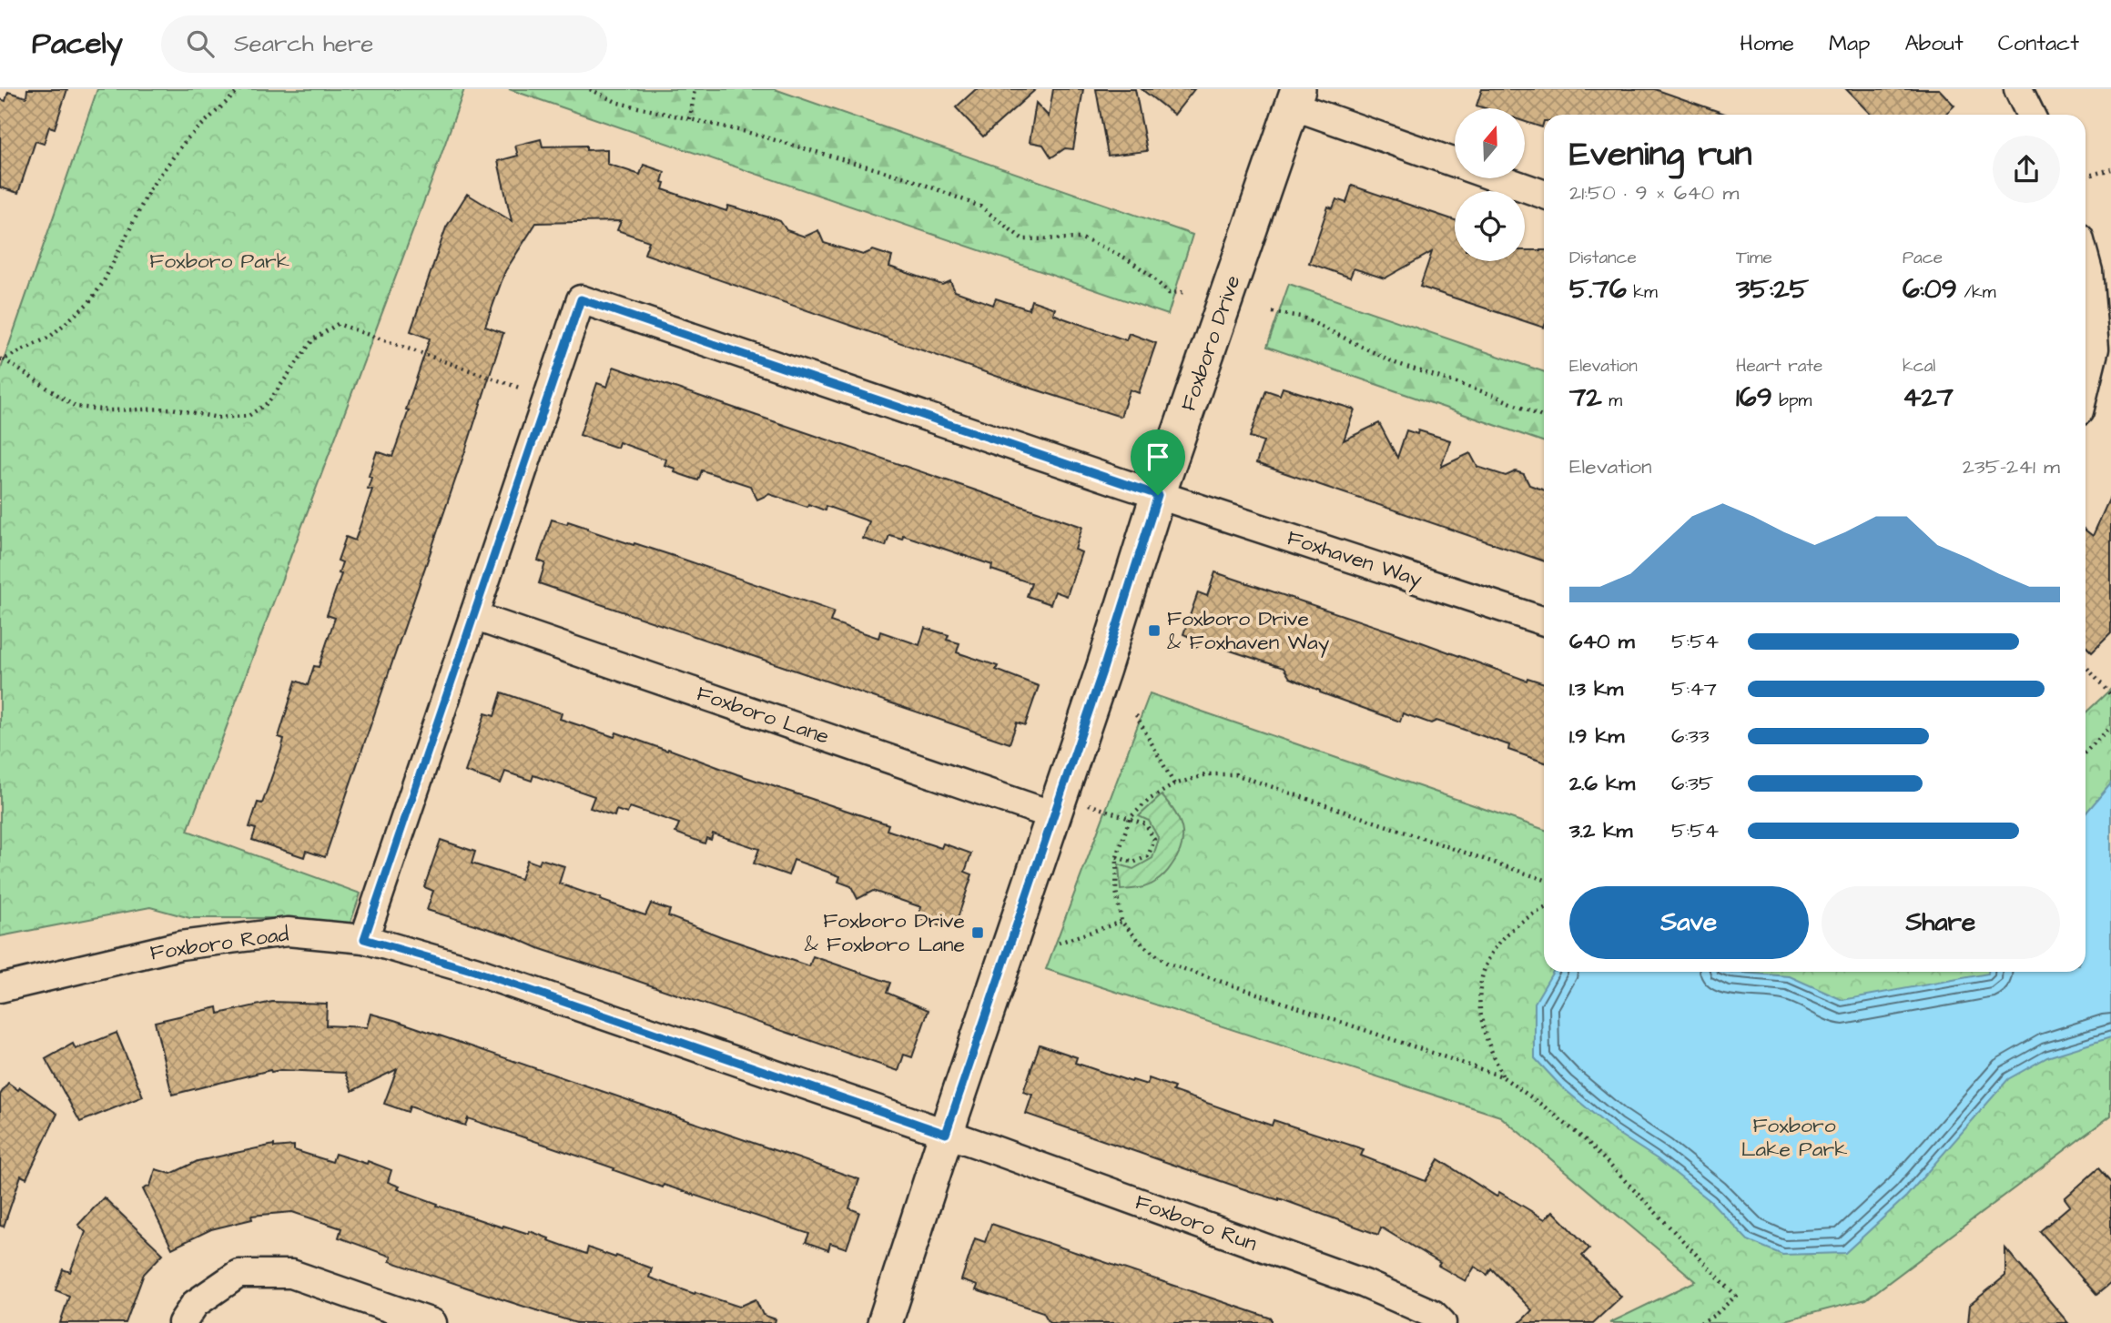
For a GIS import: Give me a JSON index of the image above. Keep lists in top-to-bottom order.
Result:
{
  "streets": {
    "street": [
      "Foxboro Drive",
      "Foxhaven Way",
      "Foxboro Lane",
      "Foxboro Road",
      "Foxboro Run"
    ]
  },
  "crossings": [
    ["Foxboro Drive", "Foxhaven Way"],
    ["Foxboro Drive", "Foxboro Lane"],
    ["Foxboro Drive", "Foxboro Road"],
    ["Foxboro Drive", "Foxboro Run"],
    ["Foxhaven Way", "Foxboro Lane"],
    ["Foxboro Road", "Foxboro Run"]
  ],
  "parks": ["Foxboro Park", "Foxboro Lake Park"],
  "places": {
    "transit": ["Foxboro Drive & Foxhaven Way", "Foxboro Drive & Foxboro Lane"]
  },
  "north": "top",
  "page": {
    "header": "Pacely",
    "search": "Search here",
    "nav": [
      "Home",
      "Map",
      "About",
      "Contact"
    ],
    "heading": ["Evening run", "21:50 · 9 × 640 m"],
    "stats": [
      ["Distance", "5.76 km"],
      ["Time", "35:25"],
      ["Pace", "6:09 /km"],
      ["Elevation", "72 m"],
      ["Heart rate", "169 bpm"],
      ["kcal", "427"]
    ],
    "chart": ["Elevation", "235–241 m"],
    "list": [
      {
        "name": "640 m",
        "note": "5:54"
      },
      {
        "name": "1.3 km",
        "note": "5:47"
      },
      {
        "name": "1.9 km",
        "note": "6:33"
      },
      {
        "name": "2.6 km",
        "note": "6:35"
      },
      {
        "name": "3.2 km",
        "note": "5:54"
      }
    ],
    "buttons": ["Save", "Share"]
  }
}
